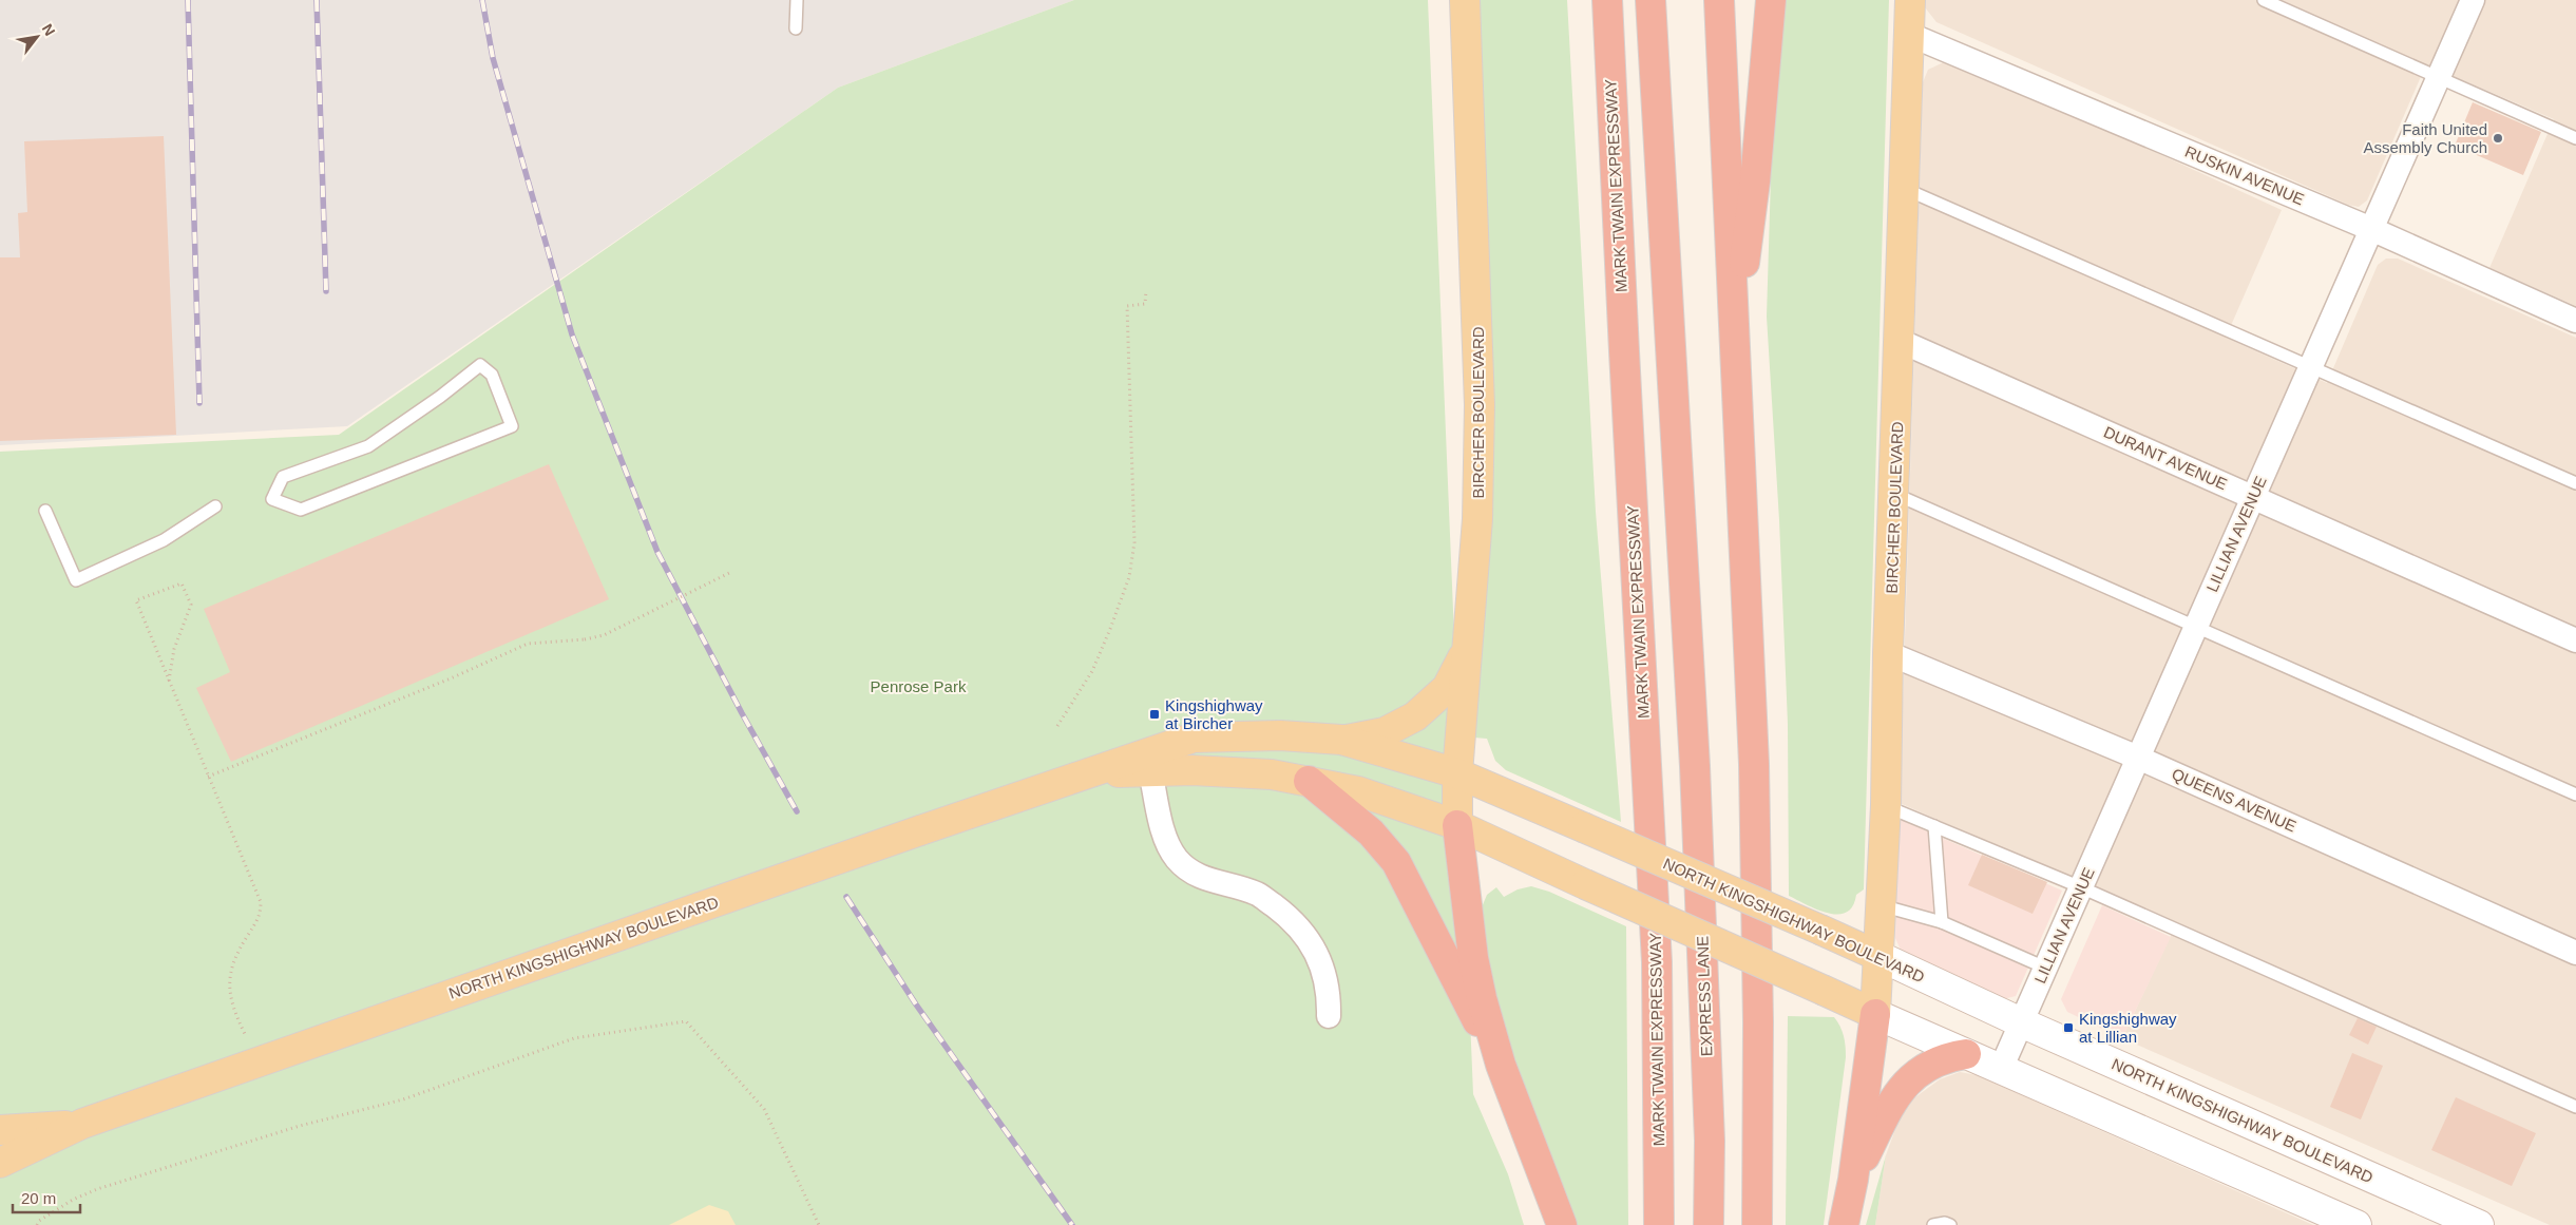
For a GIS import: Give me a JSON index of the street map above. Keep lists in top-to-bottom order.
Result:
{
  "streets": {
    "highway": ["MARK TWAIN EXPRESSWAY", "EXPRESS LANE"],
    "main road": ["BIRCHER BOULEVARD", "NORTH KINGSHIGHWAY BOULEVARD"],
    "street": [
      "RUSKIN AVENUE",
      "DURANT AVENUE",
      "LILLIAN AVENUE",
      "QUEENS AVENUE"
    ]
  },
  "crossings": [
    ["RUSKIN AVENUE", "BIRCHER BOULEVARD"],
    ["RUSKIN AVENUE", "LILLIAN AVENUE"],
    ["BIRCHER BOULEVARD", "DURANT AVENUE"],
    ["BIRCHER BOULEVARD", "QUEENS AVENUE"],
    ["BIRCHER BOULEVARD", "NORTH KINGSHIGHWAY BOULEVARD"],
    ["DURANT AVENUE", "LILLIAN AVENUE"],
    ["LILLIAN AVENUE", "QUEENS AVENUE"],
    ["LILLIAN AVENUE", "NORTH KINGSHIGHWAY BOULEVARD"]
  ],
  "parks": ["Penrose Park"],
  "places": {
    "other": ["Faith United Assembly Church"],
    "transit": ["Kingshighway at Bircher", "Kingshighway at Lillian"]
  },
  "scale_bar": "20 m",
  "north": "top right"
}
